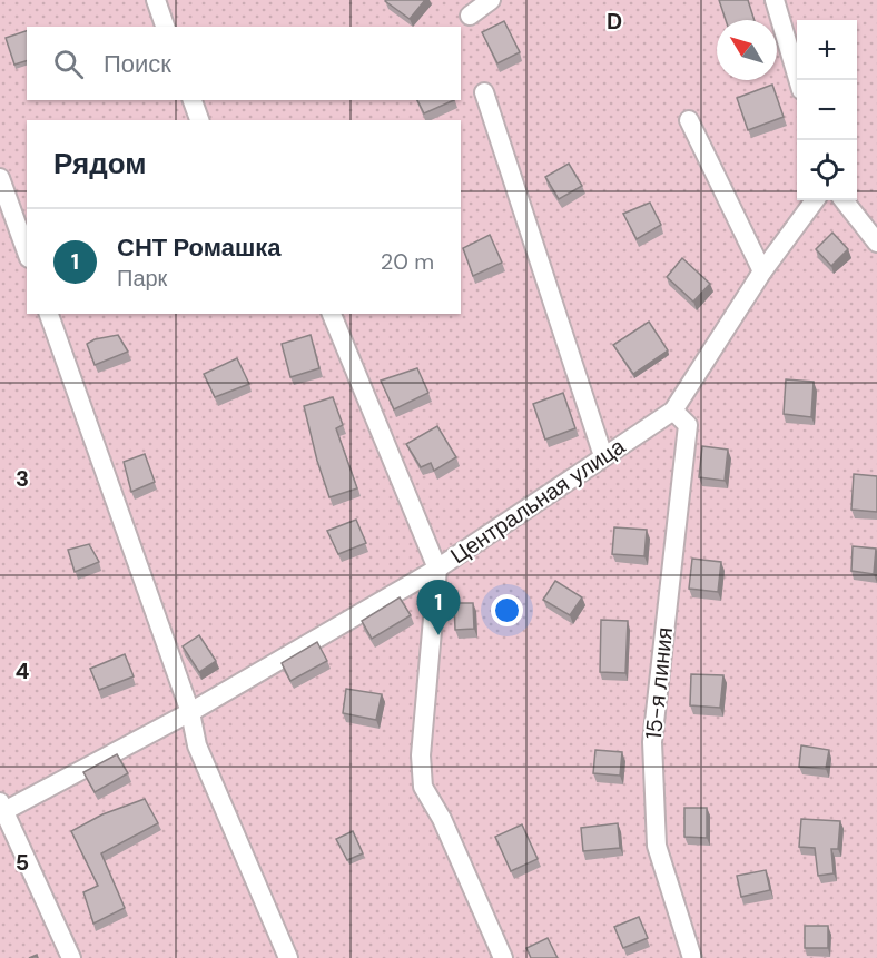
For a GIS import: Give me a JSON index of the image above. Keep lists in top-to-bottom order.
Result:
{
  "streets": {
    "street": ["Центральная улица", "15-я линия"]
  },
  "crossings": [
    ["Центральная улица", "15-я линия"]
  ],
  "north": "top left",
  "page": {
    "map_buttons": ["+", "−"],
    "search": "Поиск",
    "heading": "Рядом",
    "list": [
      {
        "mark": "1",
        "name": "СНТ Ромашка",
        "note": "Парк",
        "value": "20 m"
      }
    ],
    "pins": "1"
  },
  "grid": {
    "columns": ["D"],
    "rows": ["3", "4", "5"]
  }
}
